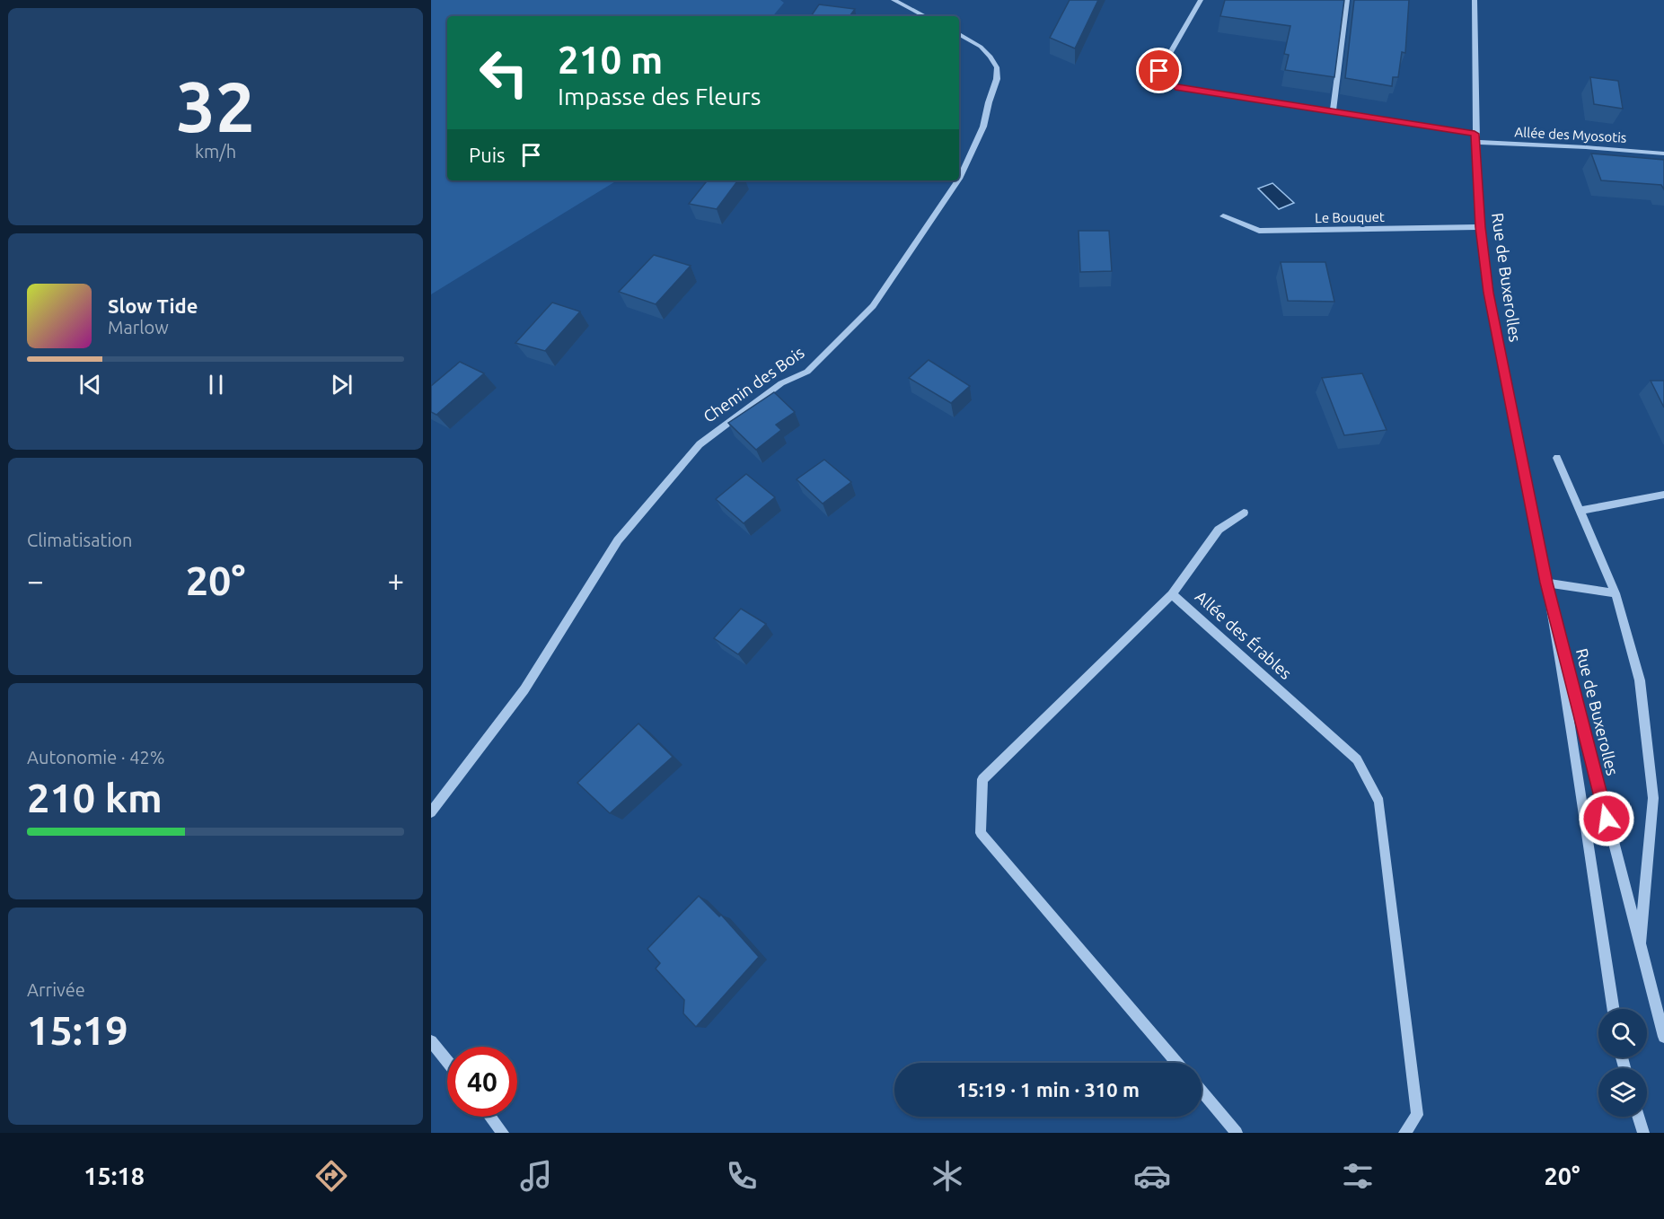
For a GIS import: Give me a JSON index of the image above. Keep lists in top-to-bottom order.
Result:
{
  "streets": {
    "street": [
      "Allée des Myosotis",
      "Le Bouquet",
      "Rue de Buxerolles",
      "Chemin des Bois",
      "Allée des Érables"
    ]
  },
  "crossings": [
    ["Allée des Myosotis", "Rue de Buxerolles"],
    ["Le Bouquet", "Rue de Buxerolles"]
  ],
  "page": {
    "tile": [
      ["32", "km/h"],
      "Climatisation",
      ["Autonomie · 42%", "210 km"],
      ["Arrivée", "15:19"]
    ],
    "turn": ["210 m", "Impasse des Fleurs"],
    "then": "Puis",
    "song": ["Slow Tide", "Marlow"],
    "heat": ["−", "20°", "+"],
    "limit": "40",
    "trip": "15:19 · 1 min · 310 m",
    "tabs": ["15:18", "20°"]
  }
}
